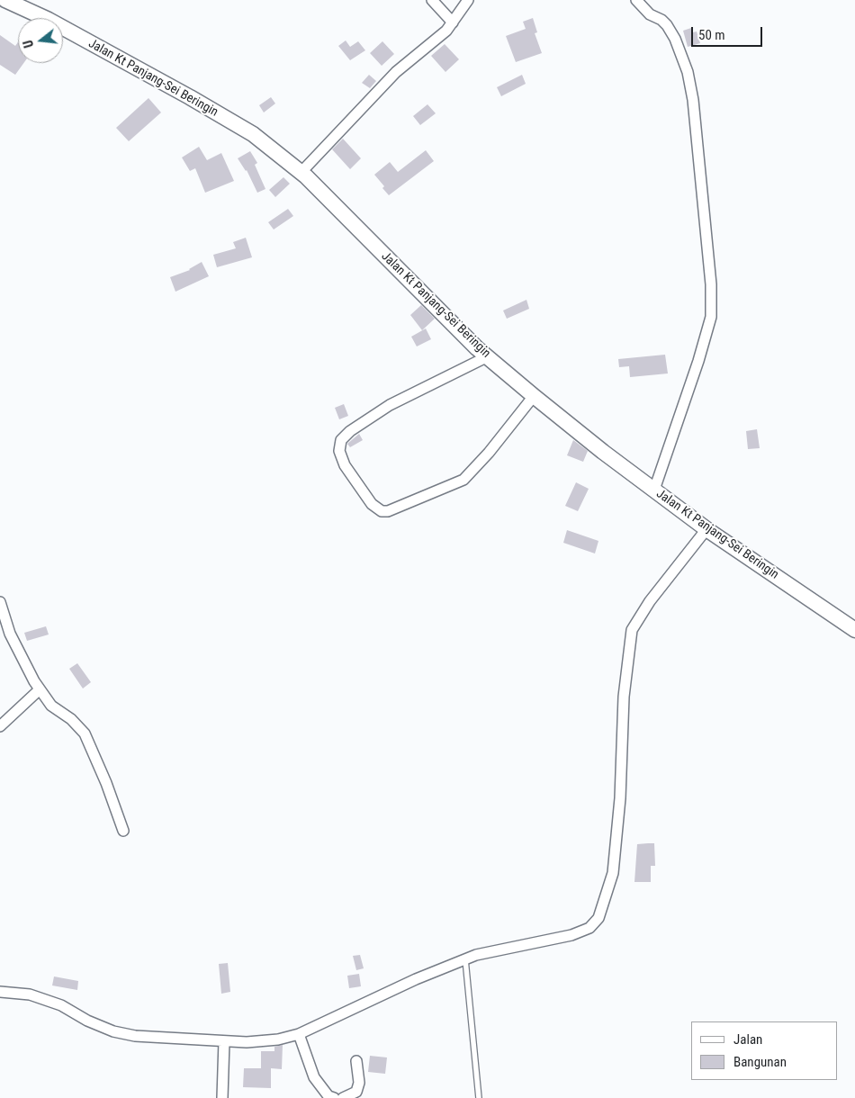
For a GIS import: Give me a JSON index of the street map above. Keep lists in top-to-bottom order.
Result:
{
  "streets": {
    "street": ["Jalan Kt Panjang-Sei Beringin"]
  },
  "legend": ["Jalan", "Bangunan"],
  "scale_bar": "50 m",
  "north": "left"
}
